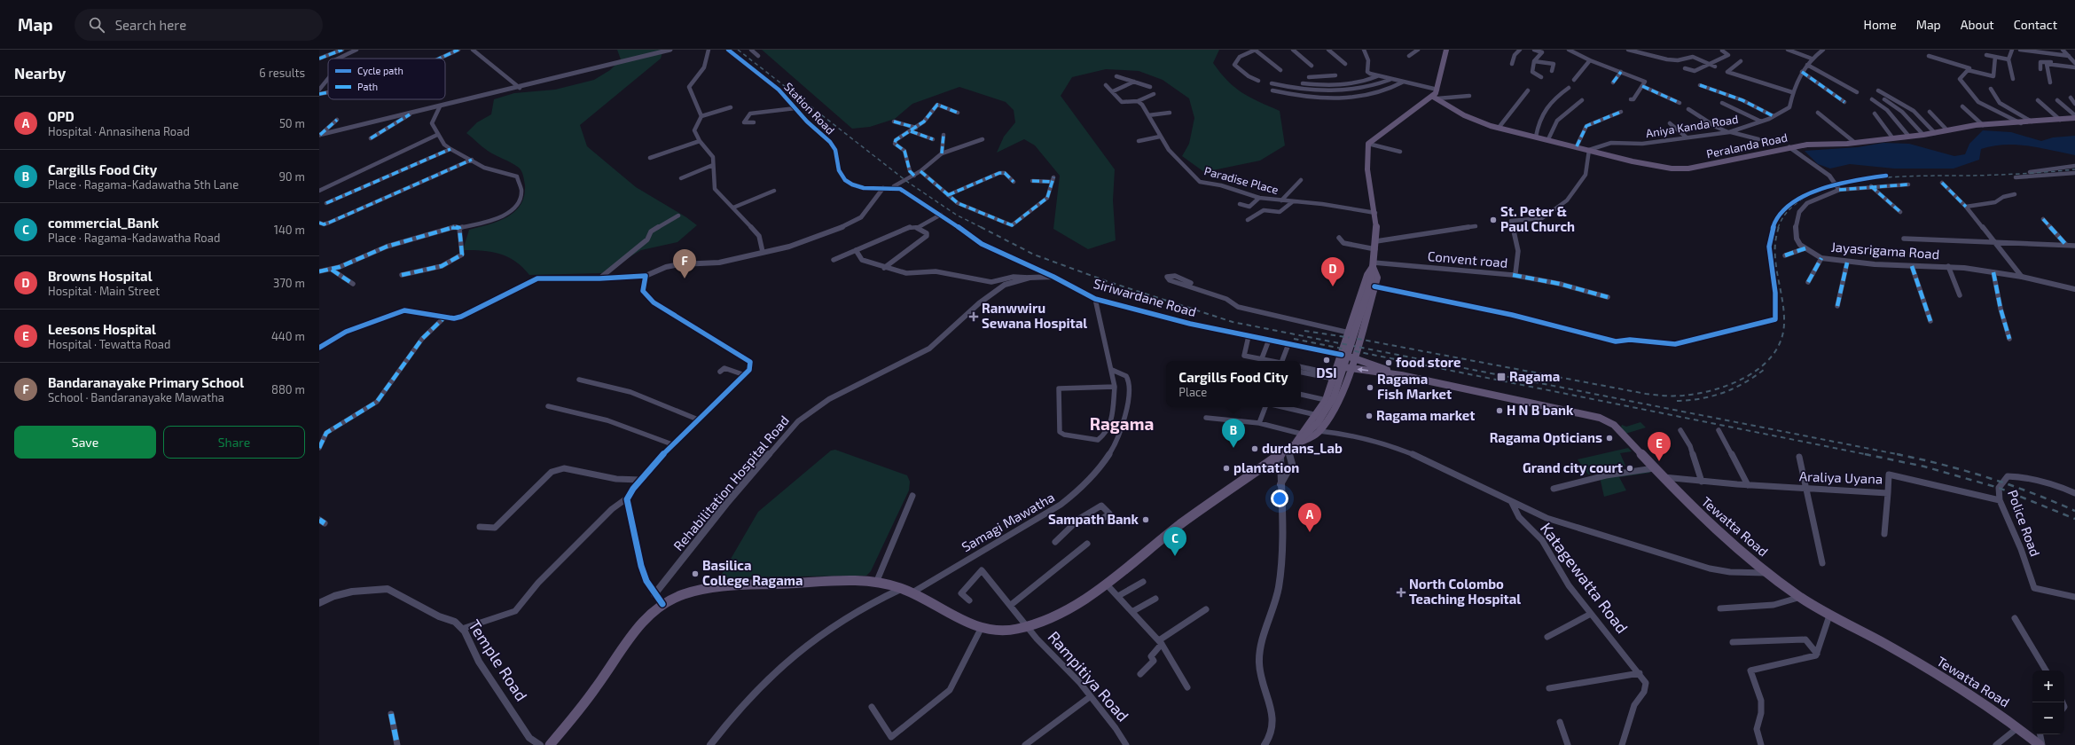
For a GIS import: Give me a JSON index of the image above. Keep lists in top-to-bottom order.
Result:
{
  "streets": {
    "main road": ["Peralanda Road", "Tewatta Road"],
    "street": [
      "Station Road",
      "Aniya Kanda Road",
      "Paradise Place",
      "Jayasrigama Road",
      "Convent road",
      "Siriwardane Road",
      "Araliya Uyana",
      "Rehabilitation Hospital Road",
      "Samagi Mawatha",
      "Police Road",
      "Katagewatta Road",
      "Temple Road",
      "Rampitiya Road"
    ]
  },
  "crossings": [
    ["Aniya Kanda Road", "Peralanda Road"],
    ["Aniya Kanda Road", "Convent road"],
    ["Peralanda Road", "Convent road"],
    ["Siriwardane Road", "Rehabilitation Hospital Road"],
    ["Siriwardane Road", "Tewatta Road"],
    ["Araliya Uyana", "Police Road"],
    ["Araliya Uyana", "Tewatta Road"]
  ],
  "districts": ["Ragama"],
  "places": {
    "other": [
      "St. Peter & Paul Church",
      "DSI",
      "food store",
      "Ragama Fish Market",
      "H N B bank",
      "Ragama market",
      "Ragama Opticians",
      "durdans_Lab",
      "plantation",
      "Grand city court",
      "Sampath Bank",
      "Basilica College Ragama"
    ],
    "health": ["Ranwwiru Sewana Hospital", "North Colombo Teaching Hospital"],
    "transit": ["Ragama"]
  },
  "legend": ["Cycle path", "Path"],
  "page": {
    "header": "Map",
    "search": "Search here",
    "nav": [
      "Home",
      "Map",
      "About",
      "Contact"
    ],
    "heading": ["Nearby", "6 results"],
    "list": [
      {
        "mark": "A",
        "name": "OPD",
        "note": "Hospital · Annasihena Road",
        "value": "50 m"
      },
      {
        "mark": "B",
        "name": "Cargills Food City",
        "note": "Place · Ragama-Kadawatha 5th Lane",
        "value": "90 m"
      },
      {
        "mark": "C",
        "name": "commercial_Bank",
        "note": "Place · Ragama-Kadawatha Road",
        "value": "140 m"
      },
      {
        "mark": "D",
        "name": "Browns Hospital",
        "note": "Hospital · Main Street",
        "value": "370 m"
      },
      {
        "mark": "E",
        "name": "Leesons Hospital",
        "note": "Hospital · Tewatta Road",
        "value": "440 m"
      },
      {
        "mark": "F",
        "name": "Bandaranayake Primary School",
        "note": "School · Bandaranayake Mawatha",
        "value": "880 m"
      }
    ],
    "pins": [
      "F",
      "D",
      "B",
      "E",
      "A",
      "C"
    ],
    "popup": ["Cargills Food City", "Place"],
    "buttons": ["Save", "Share"],
    "map_buttons": ["+", "−"]
  }
}
